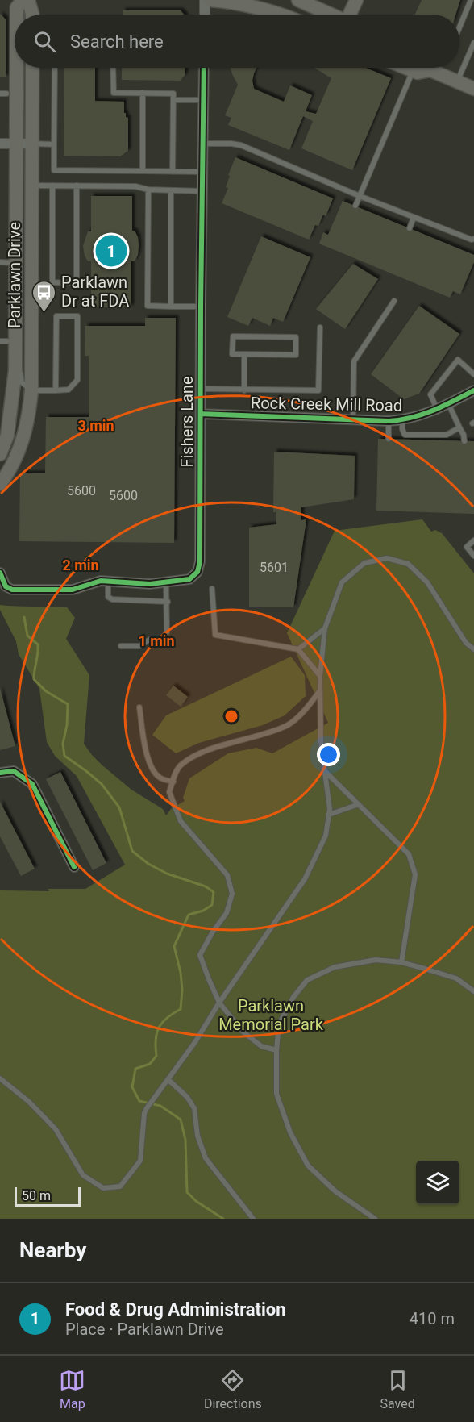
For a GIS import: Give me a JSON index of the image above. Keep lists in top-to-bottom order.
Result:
{
  "streets": {
    "main road": ["Parklawn Drive"],
    "street": ["Rock Creek Mill Road", "Fishers Lane"]
  },
  "crossings": [
    ["Rock Creek Mill Road", "Fishers Lane"]
  ],
  "parks": ["Parklawn Memorial Park"],
  "places": {
    "bus stop": ["Parklawn Dr at FDA"]
  },
  "house_numbers": ["5600", "5600", "5601"],
  "scale_bar": "50 m",
  "page": {
    "search": "Search here",
    "pins": "1",
    "scale": "50 m",
    "heading": "Nearby",
    "list": [
      {
        "mark": "1",
        "name": "Food & Drug Administration",
        "note": "Place · Parklawn Drive",
        "value": "410 m"
      }
    ],
    "nav": ["Map", "Directions", "Saved"]
  },
  "rings": ["3 min", "2 min", "1 min"]
}
